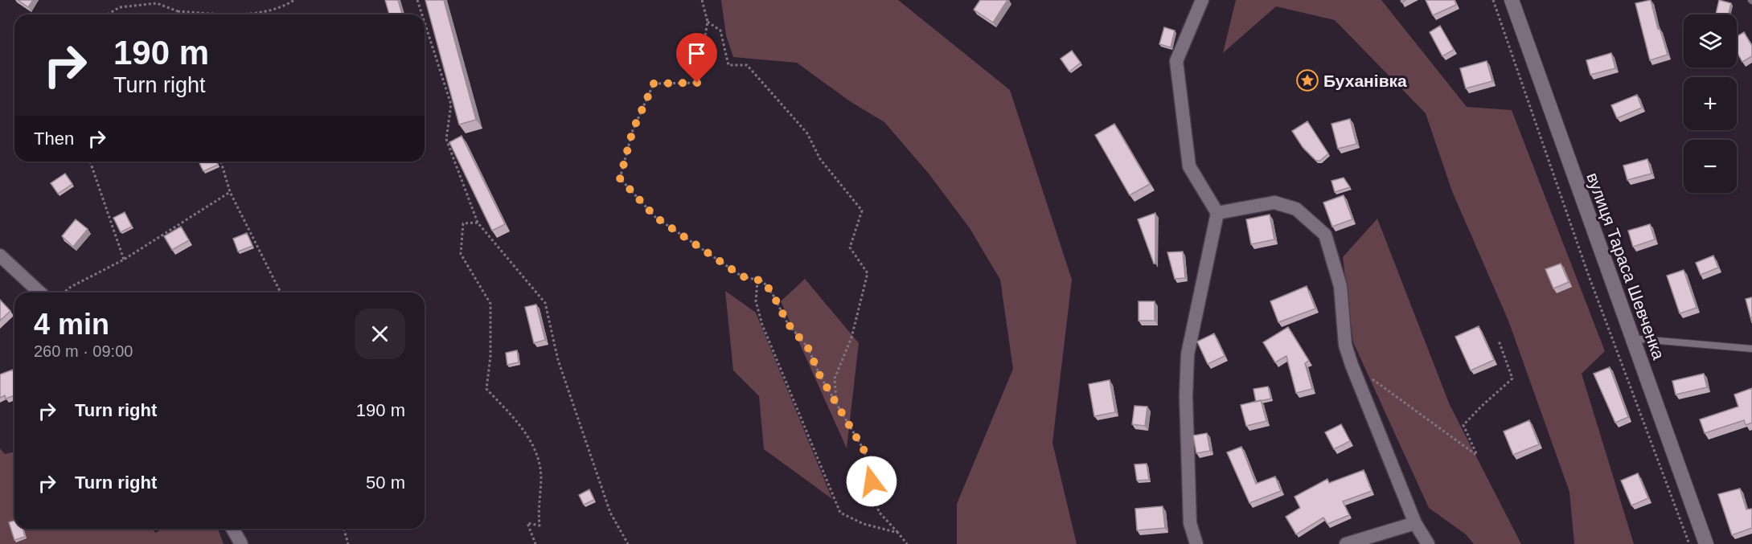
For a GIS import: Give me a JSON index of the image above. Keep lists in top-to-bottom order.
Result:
{
  "streets": {
    "street": ["вулиця Тараса Шевченка"]
  },
  "places": {
    "place": ["Буханівка"]
  },
  "page": {
    "map_buttons": ["+", "−"],
    "turn": ["190 m", "Turn right"],
    "then": "Then",
    "heading": ["4 min", "260 m · 09:00"],
    "list": [
      {
        "name": "Turn right",
        "value": "190 m"
      },
      {
        "name": "Turn right",
        "value": "50 m"
      }
    ]
  }
}
